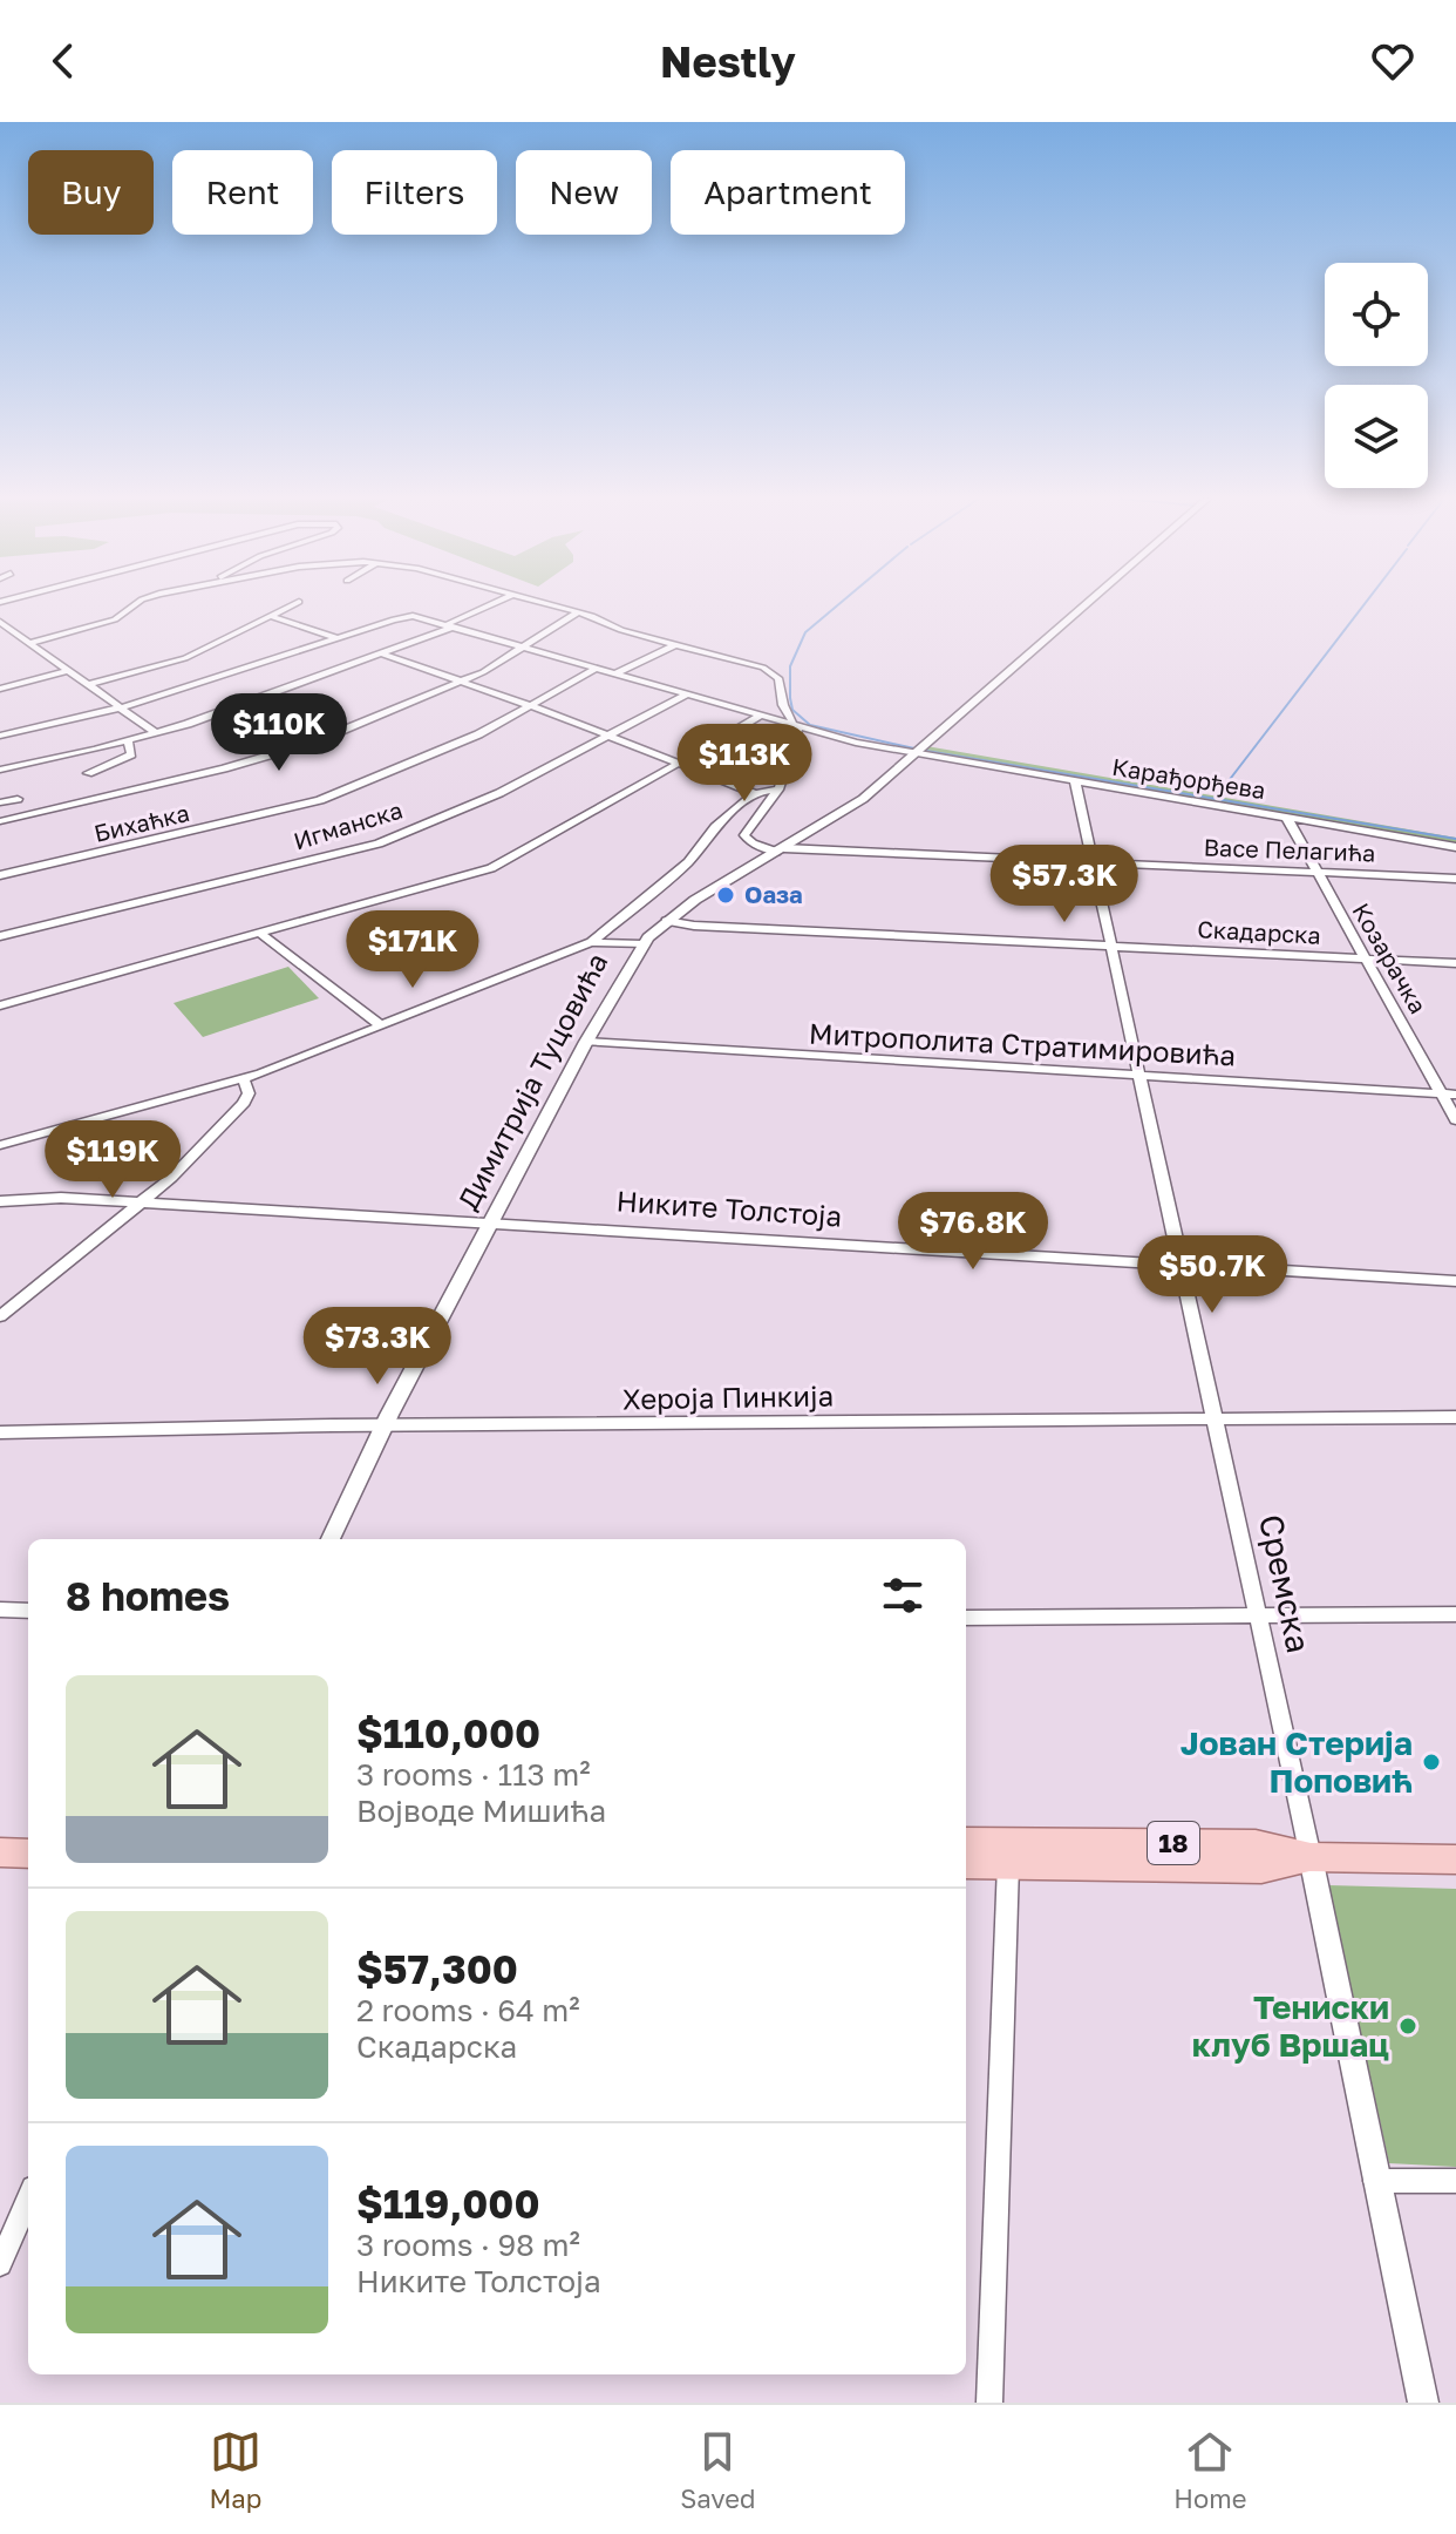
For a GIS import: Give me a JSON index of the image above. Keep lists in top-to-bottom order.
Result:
{
  "streets": {
    "main road": ["18"],
    "street": [
      "Карађорђева",
      "Бихаћка",
      "Игманска",
      "Васе Пелагића",
      "Скадарска",
      "Козарачка",
      "Митрополита Стратимировића",
      "Димитрија Туцовића",
      "Никите Толстоја",
      "Хероја Пинкија",
      "Сремска"
    ]
  },
  "crossings": [
    ["Карађорђева", "Козарачка"],
    ["Карађорђева", "Димитрија Туцовића"],
    ["Карађорђева", "Сремска"],
    ["Васе Пелагића", "Козарачка"],
    ["Васе Пелагића", "Димитрија Туцовића"],
    ["Васе Пелагића", "Сремска"],
    ["Скадарска", "Козарачка"],
    ["Скадарска", "Димитрија Туцовића"],
    ["Скадарска", "Сремска"],
    ["Козарачка", "Митрополита Стратимировића"],
    ["Митрополита Стратимировића", "Димитрија Туцовића"],
    ["Митрополита Стратимировића", "Сремска"],
    ["Димитрија Туцовића", "Никите Толстоја"],
    ["Димитрија Туцовића", "Хероја Пинкија"],
    ["Никите Толстоја", "Сремска"],
    ["Хероја Пинкија", "Сремска"],
    ["Сремска", "18"]
  ],
  "places": ["Оаза", "Јован Стерија Поповић", "Тениски клуб Вршац"],
  "page": {
    "header": "Nestly",
    "chip": [
      "Buy",
      "Rent",
      "Filters",
      "New",
      "Apartment"
    ],
    "price": [
      "$110K",
      "$113K",
      "$57.3K",
      "$171K",
      "$119K",
      "$76.8K",
      "$50.7K",
      "$73.3K"
    ],
    "heading": "8 homes",
    "list": [
      {
        "name": "$110,000",
        "note": "3 rooms · 113 m² · Војводе Мишића"
      },
      {
        "name": "$57,300",
        "note": "2 rooms · 64 m² · Скадарска"
      },
      {
        "name": "$119,000",
        "note": "3 rooms · 98 m² · Никите Толстоја"
      }
    ],
    "tabs": ["Map", "Saved", "Home"]
  }
}
